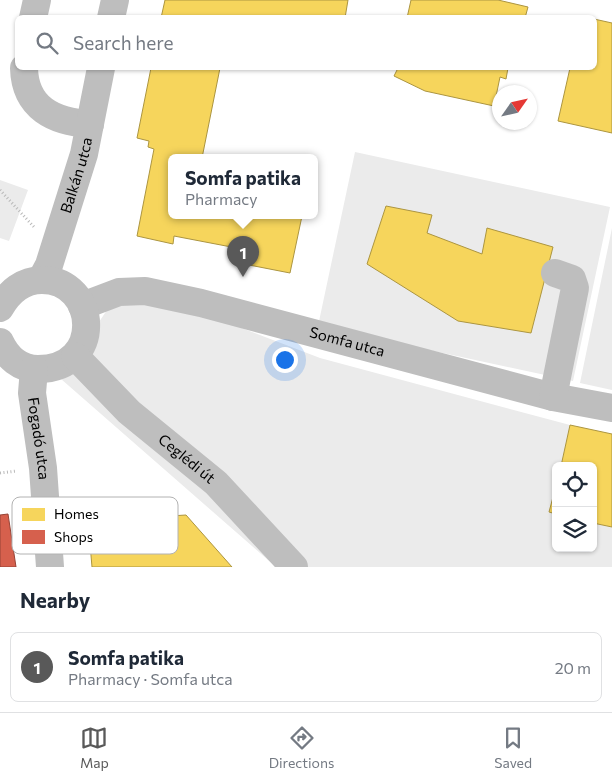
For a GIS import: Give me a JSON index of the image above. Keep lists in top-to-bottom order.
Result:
{
  "streets": {
    "street": [
      "Balkán utca",
      "Somfa utca",
      "Fogadó utca",
      "Ceglédi út"
    ]
  },
  "legend": ["Homes", "Shops"],
  "north": "top right",
  "page": {
    "search": "Search here",
    "popup": ["Somfa patika", "Pharmacy"],
    "pins": "1",
    "heading": "Nearby",
    "list": [
      {
        "mark": "1",
        "name": "Somfa patika",
        "note": "Pharmacy · Somfa utca",
        "value": "20 m"
      }
    ],
    "nav": ["Map", "Directions", "Saved"]
  }
}
